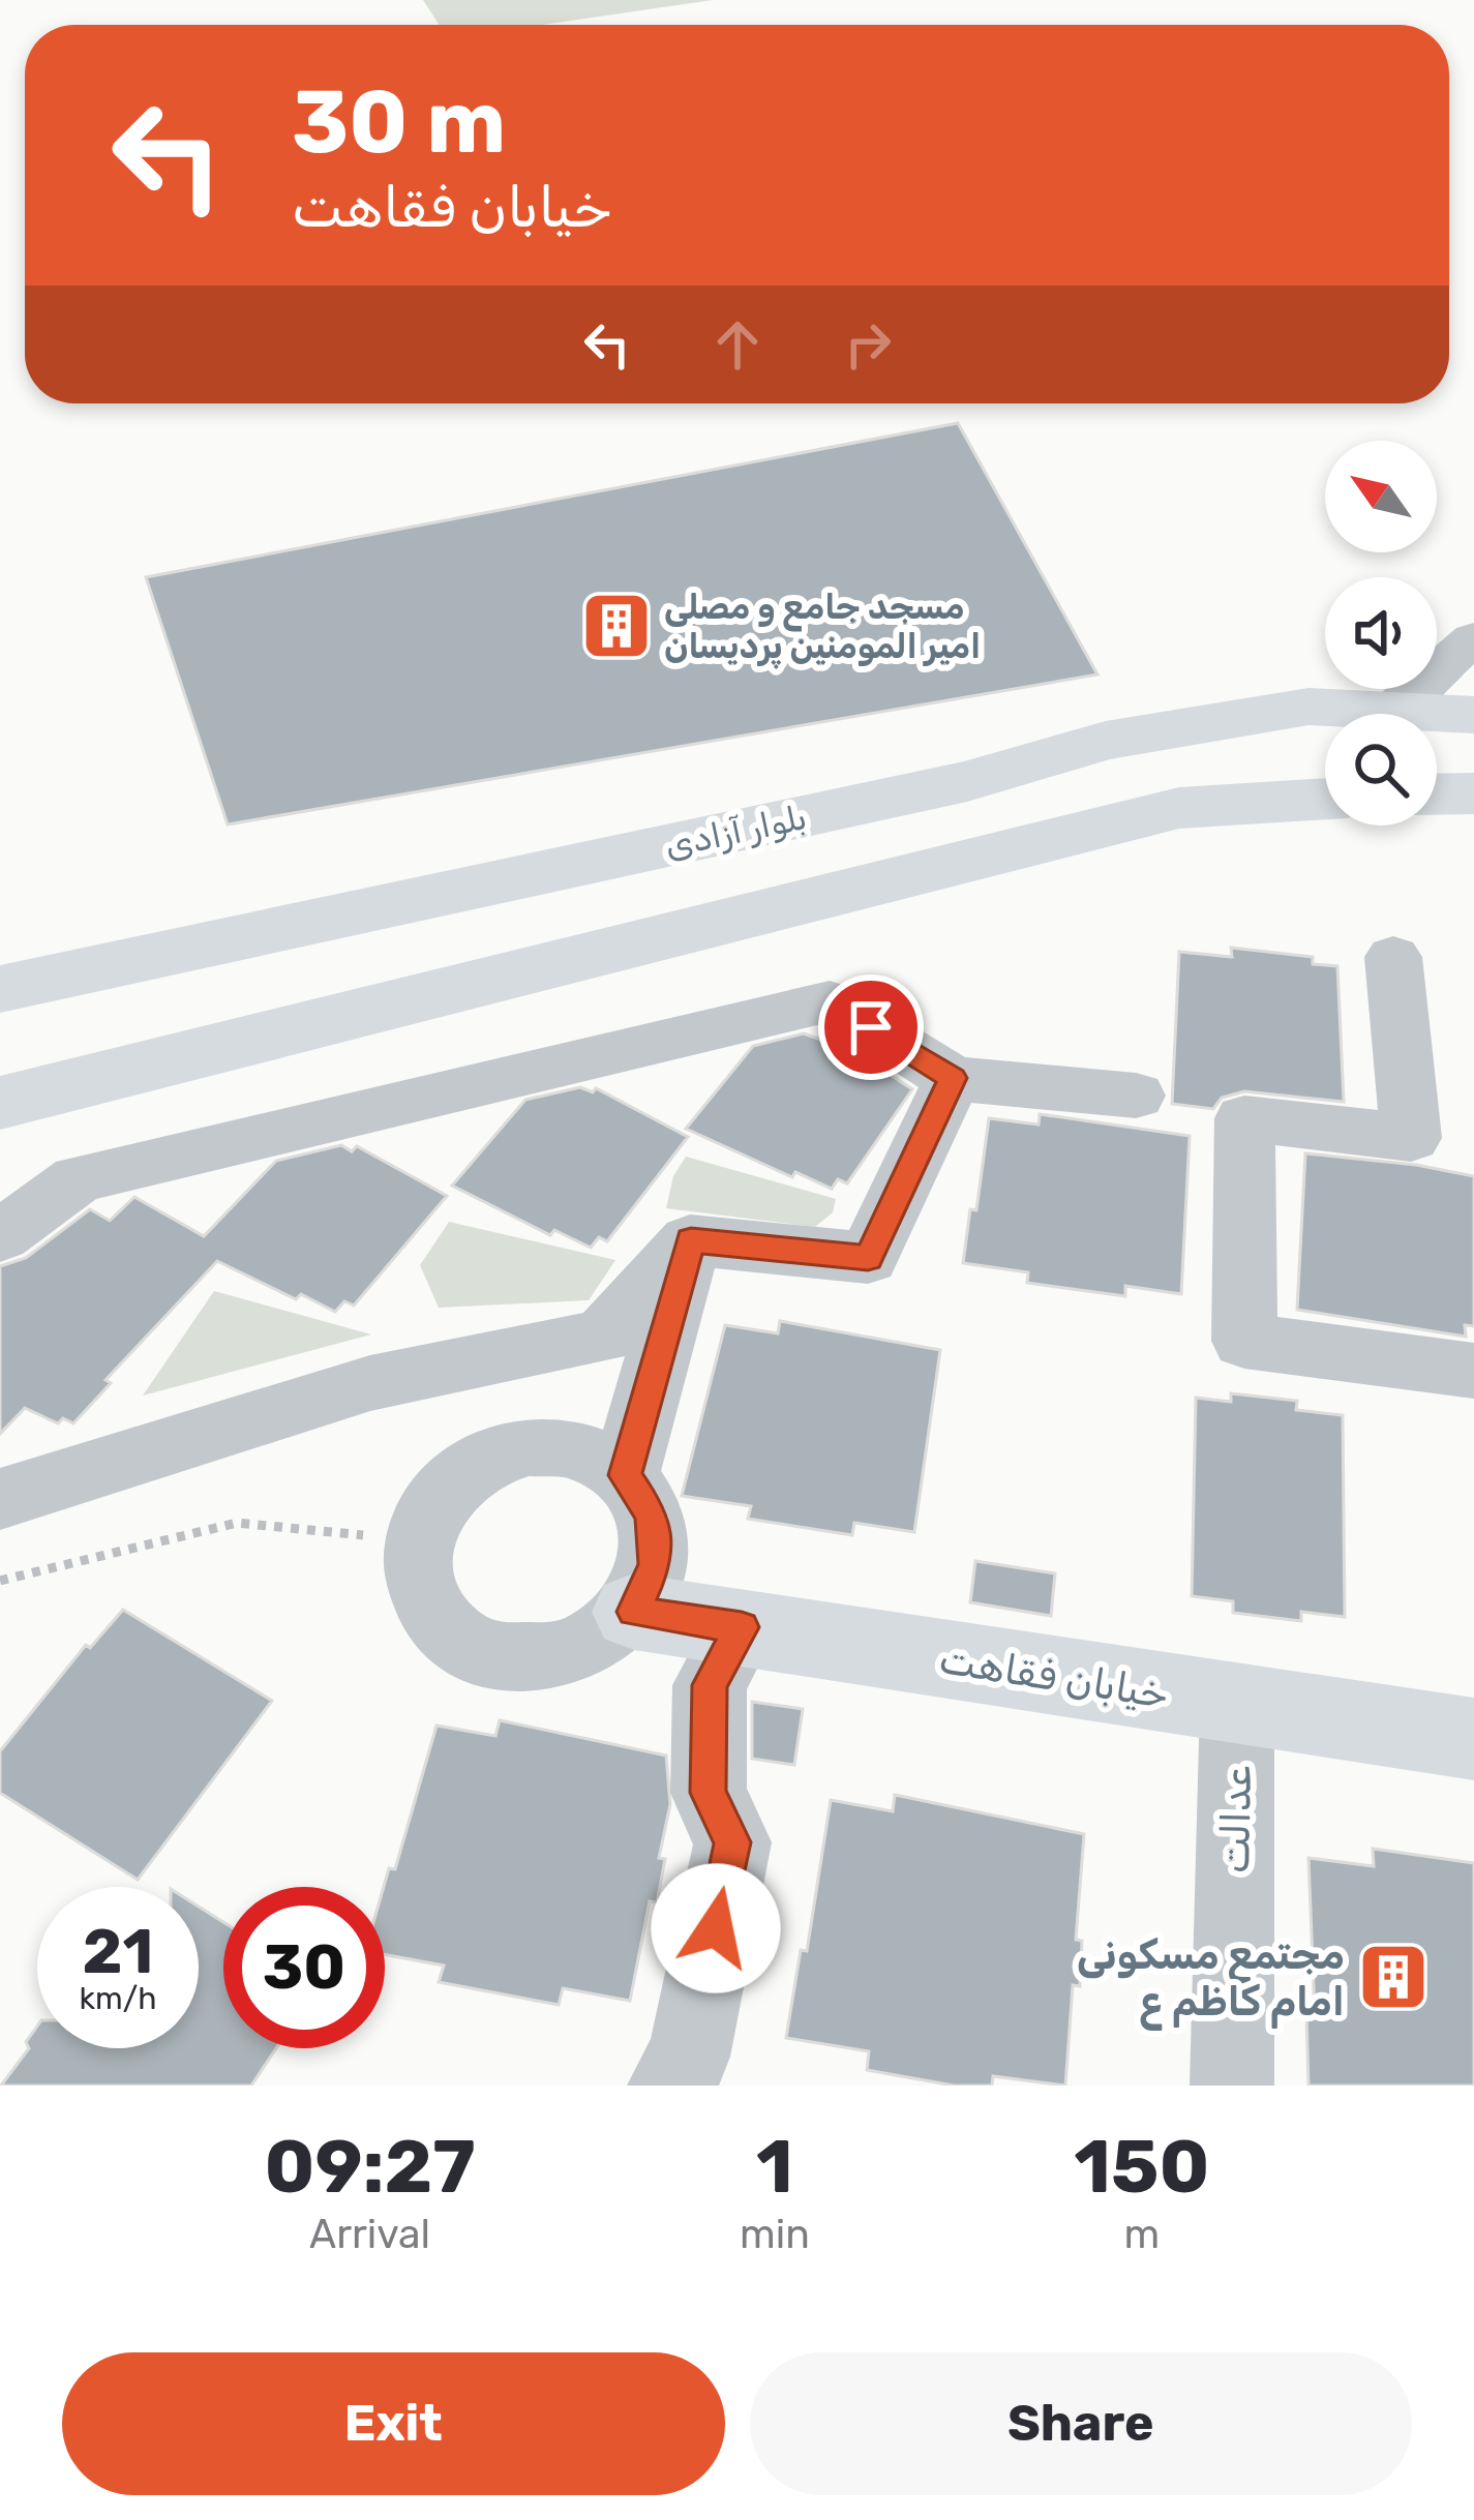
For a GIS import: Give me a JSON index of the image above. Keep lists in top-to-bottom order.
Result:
{
  "streets": {
    "main road": ["بلوار آزادی", "خیابان فقاهت"],
    "street": ["عدالت"]
  },
  "crossings": [
    ["خیابان فقاهت", "عدالت"]
  ],
  "places": {
    "building": ["مسجد جامع و مصلی امیر المومنین پردیسان", "مجتمع مسکونی امام کاظم ع"]
  },
  "north": "top left",
  "page": {
    "turn": ["30 m", "خیابان فقاهت"],
    "speed": "21 km/h",
    "limit": "30",
    "eta": [
      "09:27",
      "Arrival",
      "1",
      "min",
      "150",
      "m"
    ],
    "buttons": ["Exit", "Share"]
  }
}
